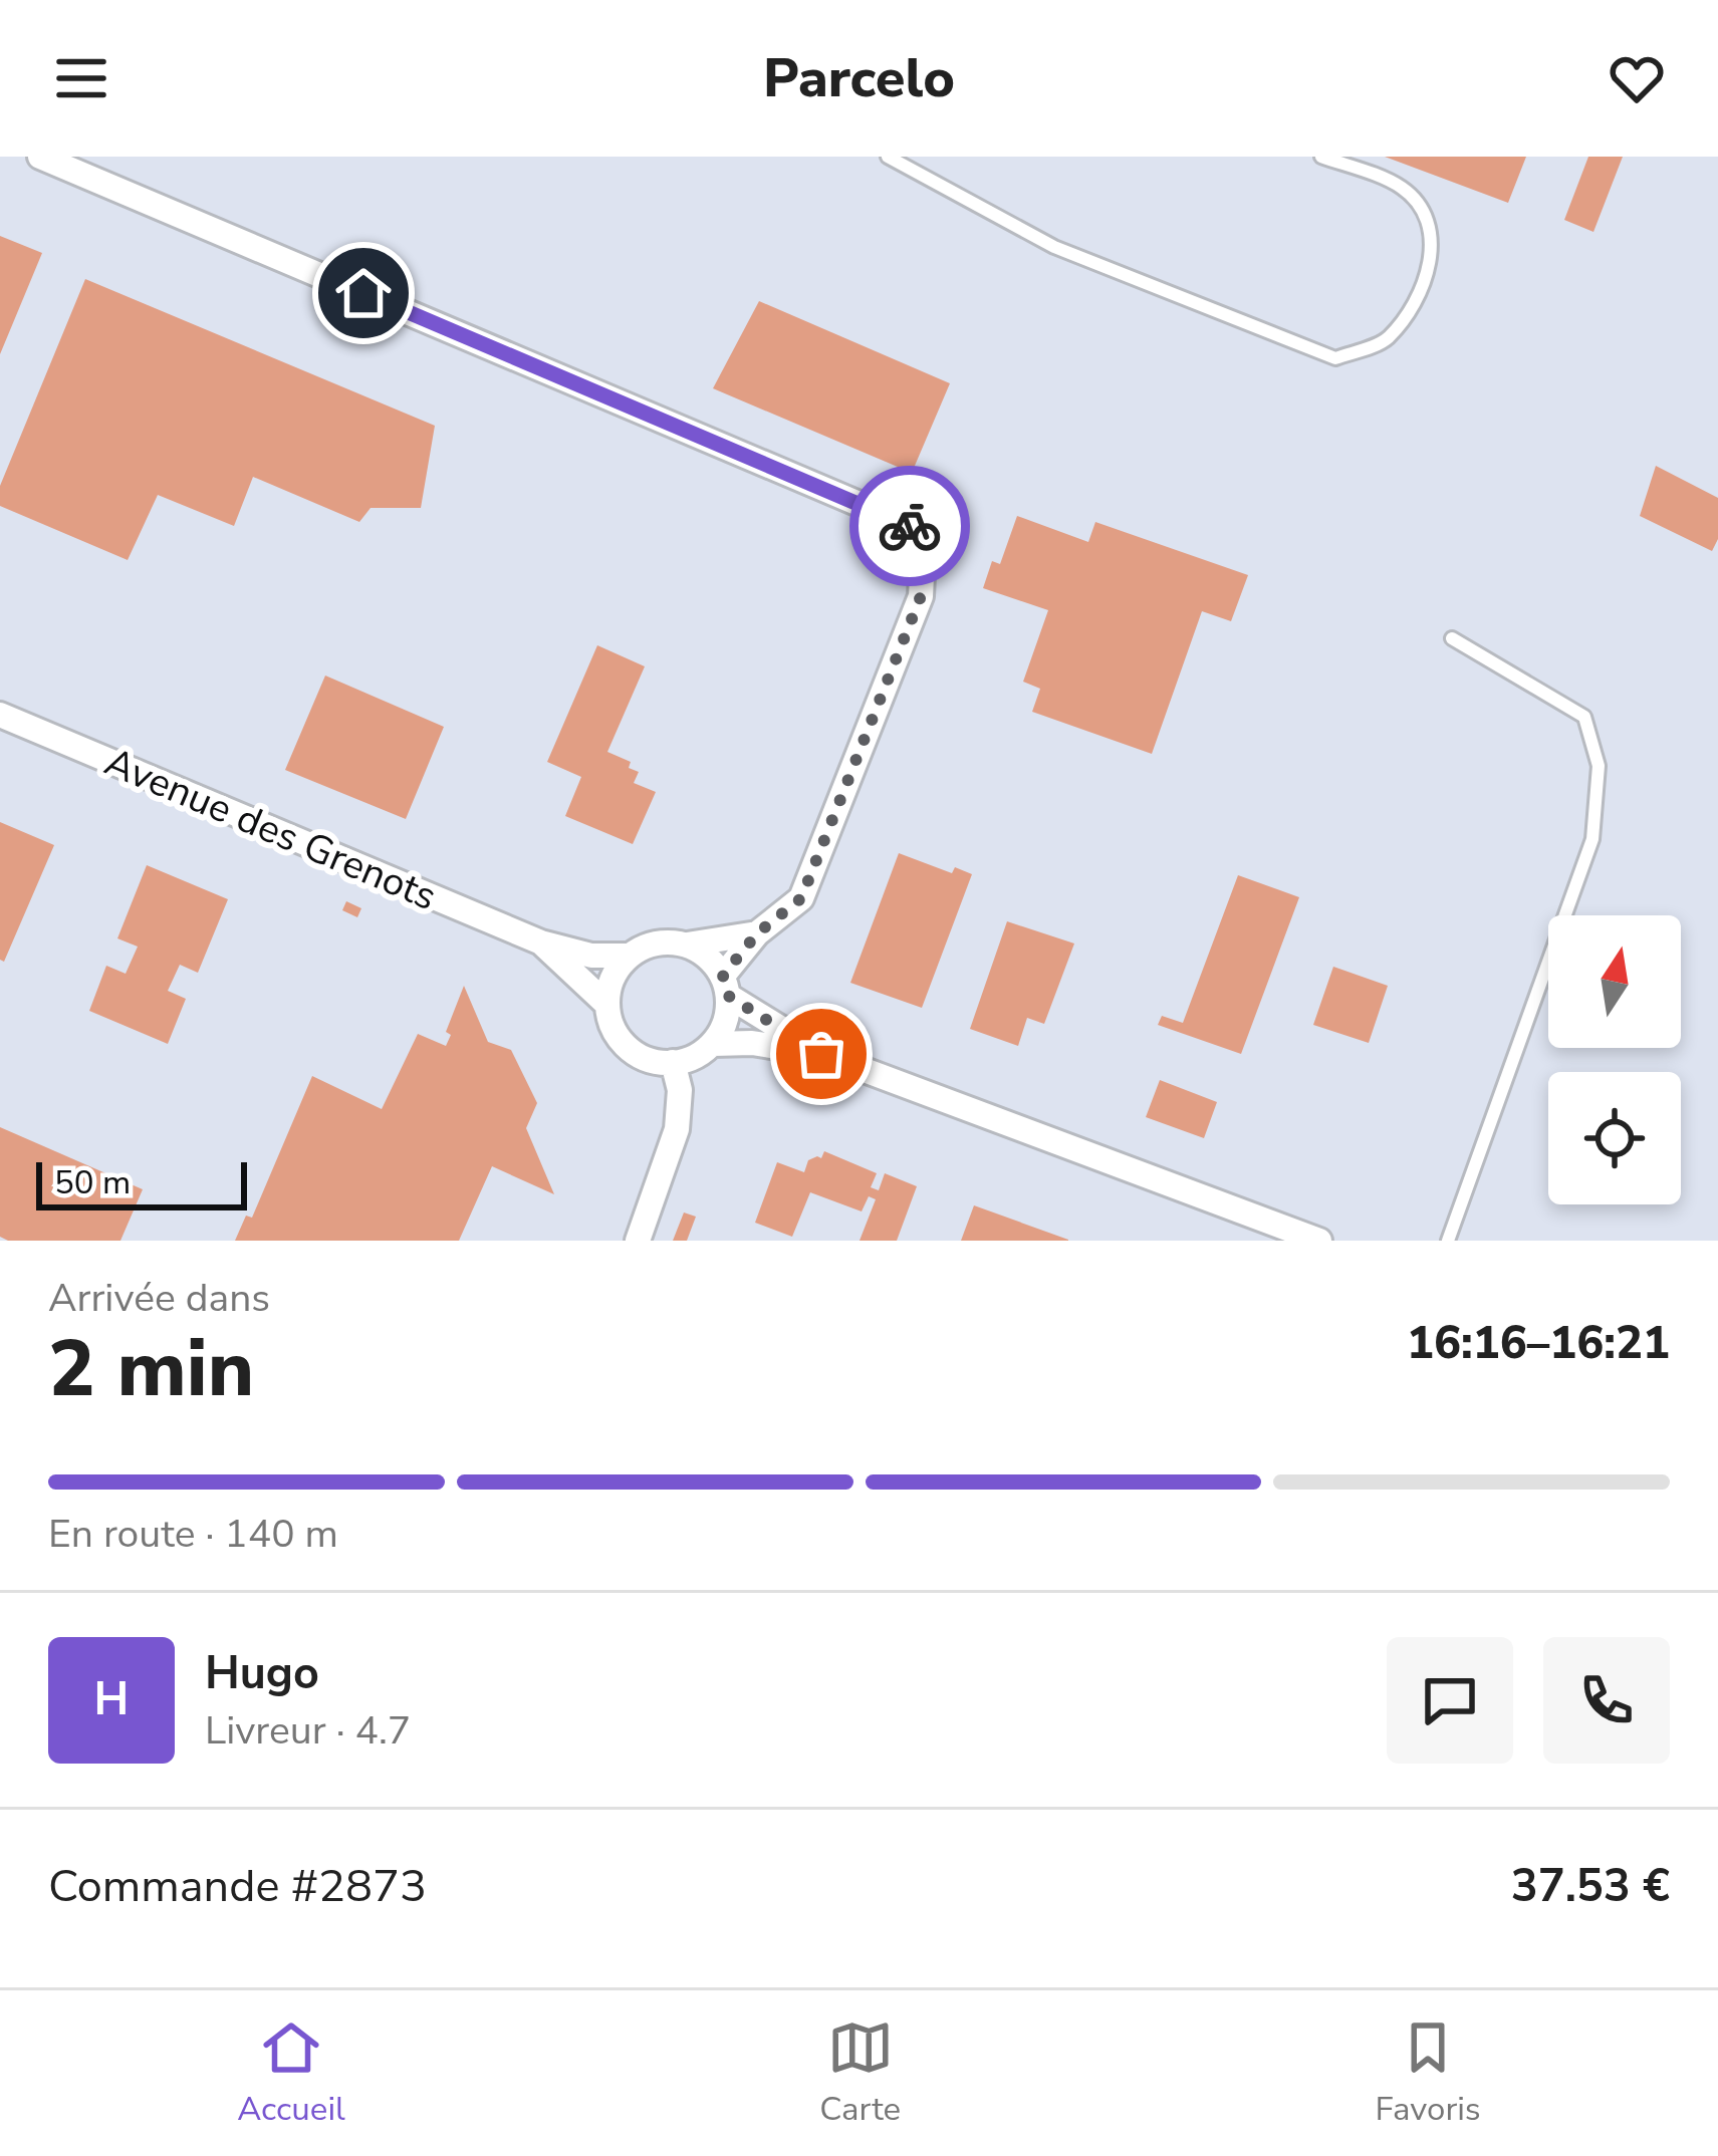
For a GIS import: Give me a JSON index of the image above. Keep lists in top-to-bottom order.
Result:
{
  "streets": {
    "street": ["Avenue des Grenots"]
  },
  "scale_bar": "50 m",
  "north": "top",
  "page": {
    "header": "Parcelo",
    "scale": "50 m",
    "heading": ["2 min", "Arrivée dans", "16:16–16:21"],
    "panel": [
      "Hugo",
      "Livreur · 4.7",
      "Commande #2873",
      "37.53 €"
    ],
    "bar": "En route · 140 m",
    "round": "H",
    "tabs": ["Accueil", "Carte", "Favoris"]
  }
}
